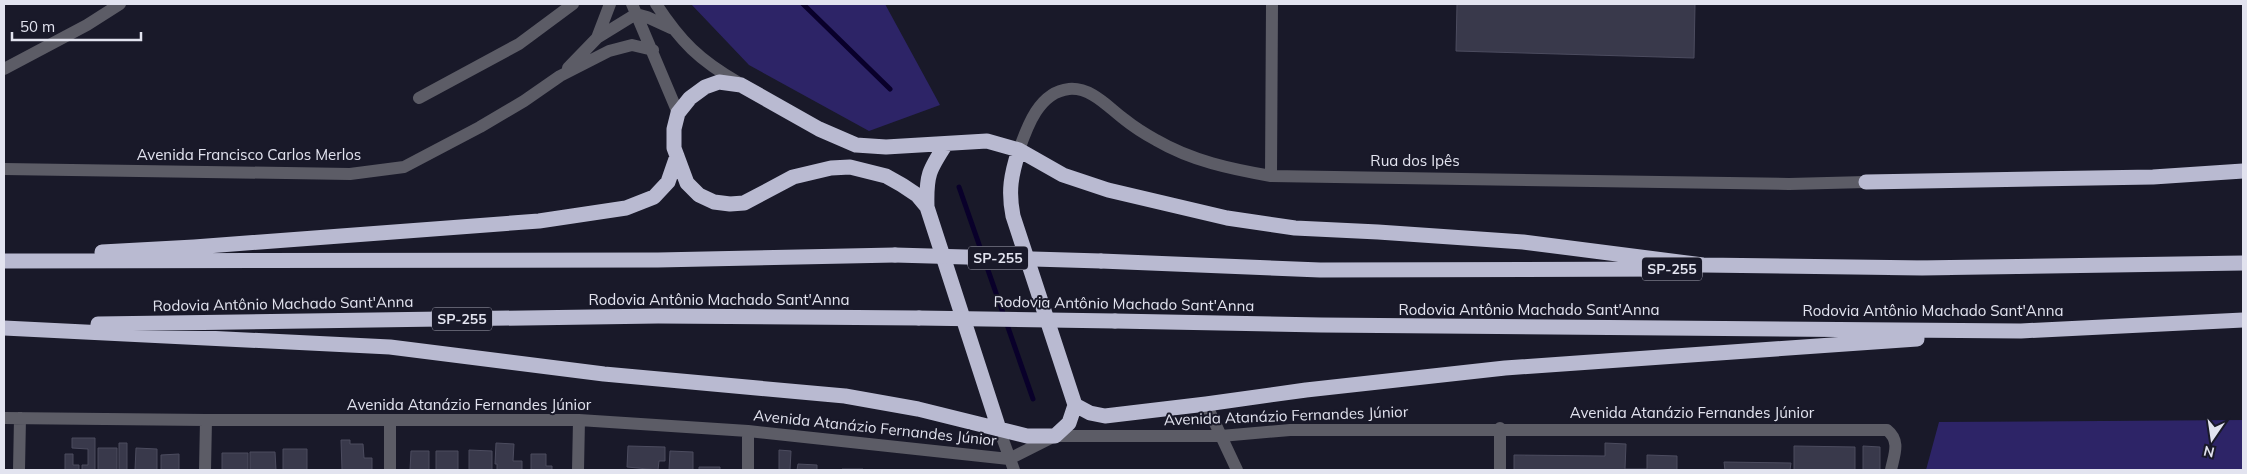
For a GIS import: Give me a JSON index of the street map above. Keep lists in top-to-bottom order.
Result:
{
  "streets": {
    "highway": ["SP-255", "Rodovia Antônio Machado Sant'Anna"],
    "street": ["Avenida Francisco Carlos Merlos", "Rua dos Ipês", "Avenida Atanázio Fernandes Júnior"]
  },
  "scale_bar": "50 m",
  "north": "bottom"
}
